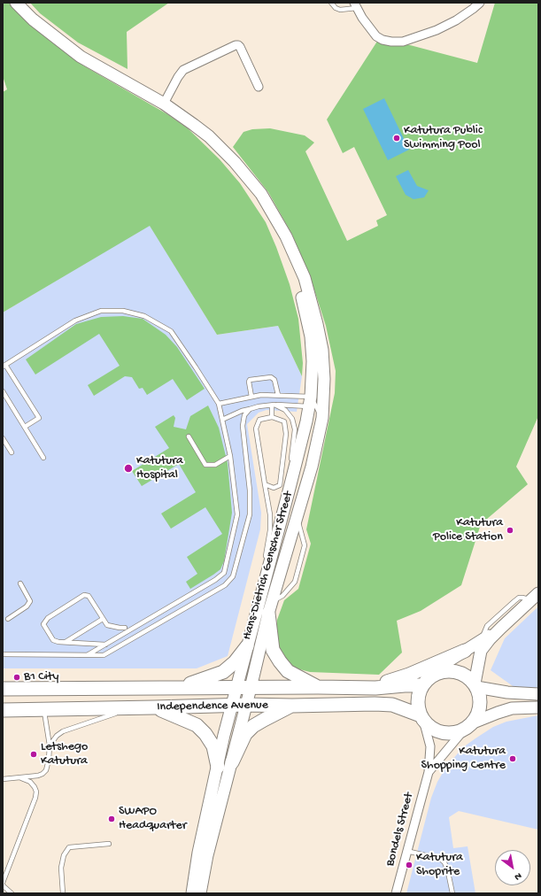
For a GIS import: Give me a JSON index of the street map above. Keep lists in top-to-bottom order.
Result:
{
  "streets": {
    "main road": ["Independence Avenue"],
    "street": ["Hans-Dietrich Genscher Street", "Bondels Street"]
  },
  "crossings": [
    ["Hans-Dietrich Genscher Street", "Independence Avenue"],
    ["Independence Avenue", "Bondels Street"]
  ],
  "places": [
    "Katutura Public Swimming Pool",
    "Katutura Hospital",
    "Katutura Police Station",
    "B1 City",
    "Letshego Katutura",
    "Katutura Shopping Centre",
    "SWAPO Headquarter",
    "Katutura Shoprite"
  ],
  "north": "bottom right"
}
